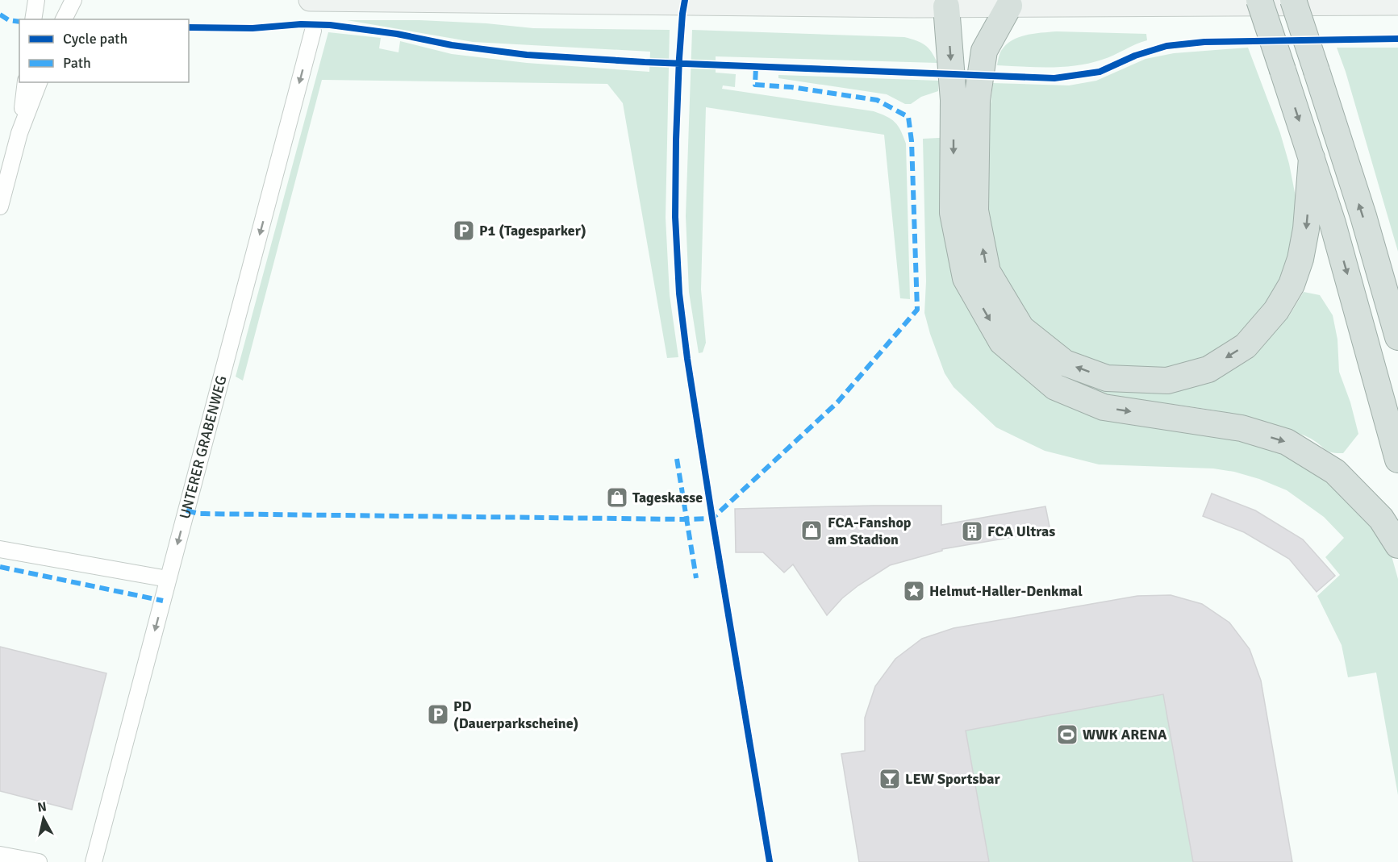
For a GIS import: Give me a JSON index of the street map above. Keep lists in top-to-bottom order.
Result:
{
  "streets": {
    "street": ["UNTERER GRABENWEG"]
  },
  "one_way": ["UNTERER GRABENWEG"],
  "places": {
    "parking": ["P1 (Tagesparker)", "PD (Dauerparkscheine)"],
    "shop": ["Tageskasse", "FCA-Fanshop am Stadion"],
    "building": ["FCA Ultras"],
    "place": ["Helmut-Haller-Denkmal"],
    "sports": ["WWK ARENA"],
    "bar": ["LEW Sportsbar"]
  },
  "legend": ["Cycle path", "Path"],
  "north": "top"
}
